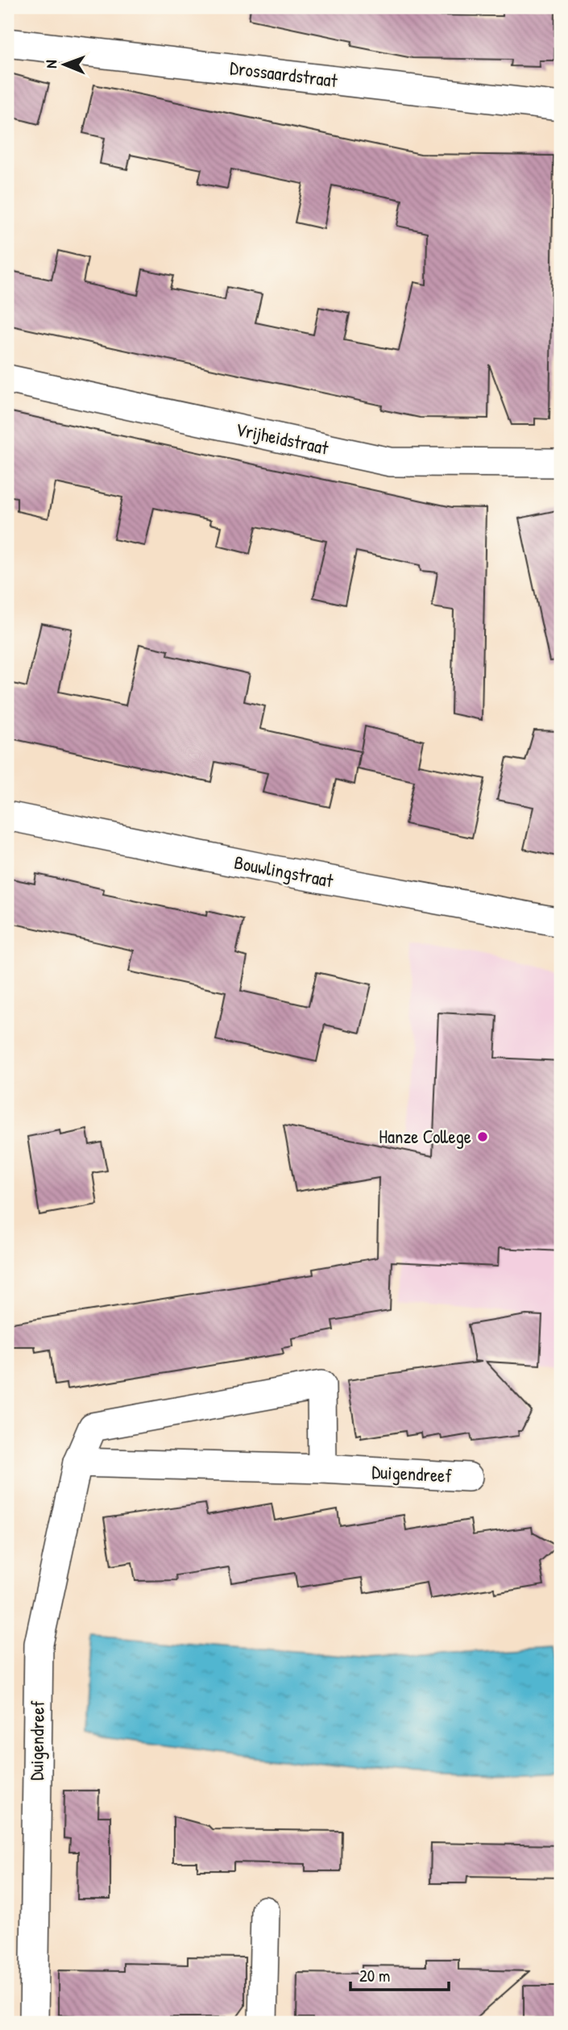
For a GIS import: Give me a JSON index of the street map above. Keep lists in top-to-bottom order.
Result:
{
  "streets": {
    "street": [
      "Drossaardstraat",
      "Vrijheidstraat",
      "Bouwlingstraat",
      "Duigendreef"
    ]
  },
  "places": ["Hanze College"],
  "scale_bar": "20 m",
  "north": "left"
}
